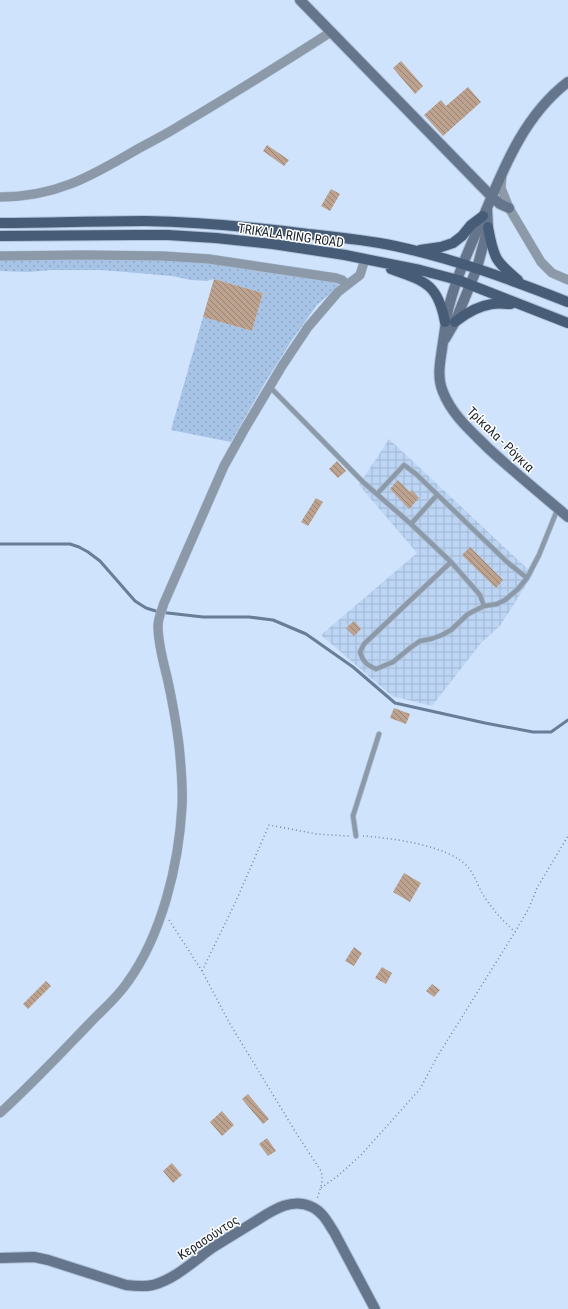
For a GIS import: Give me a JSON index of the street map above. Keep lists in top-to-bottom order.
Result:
{
  "streets": {
    "main road": ["TRIKALA RING ROAD"],
    "street": ["Τρίκαλα - Ρόγκια", "Κερασούντος"]
  },
  "crossings": [
    ["TRIKALA RING ROAD", "Τρίκαλα - Ρόγκια"]
  ]
}
